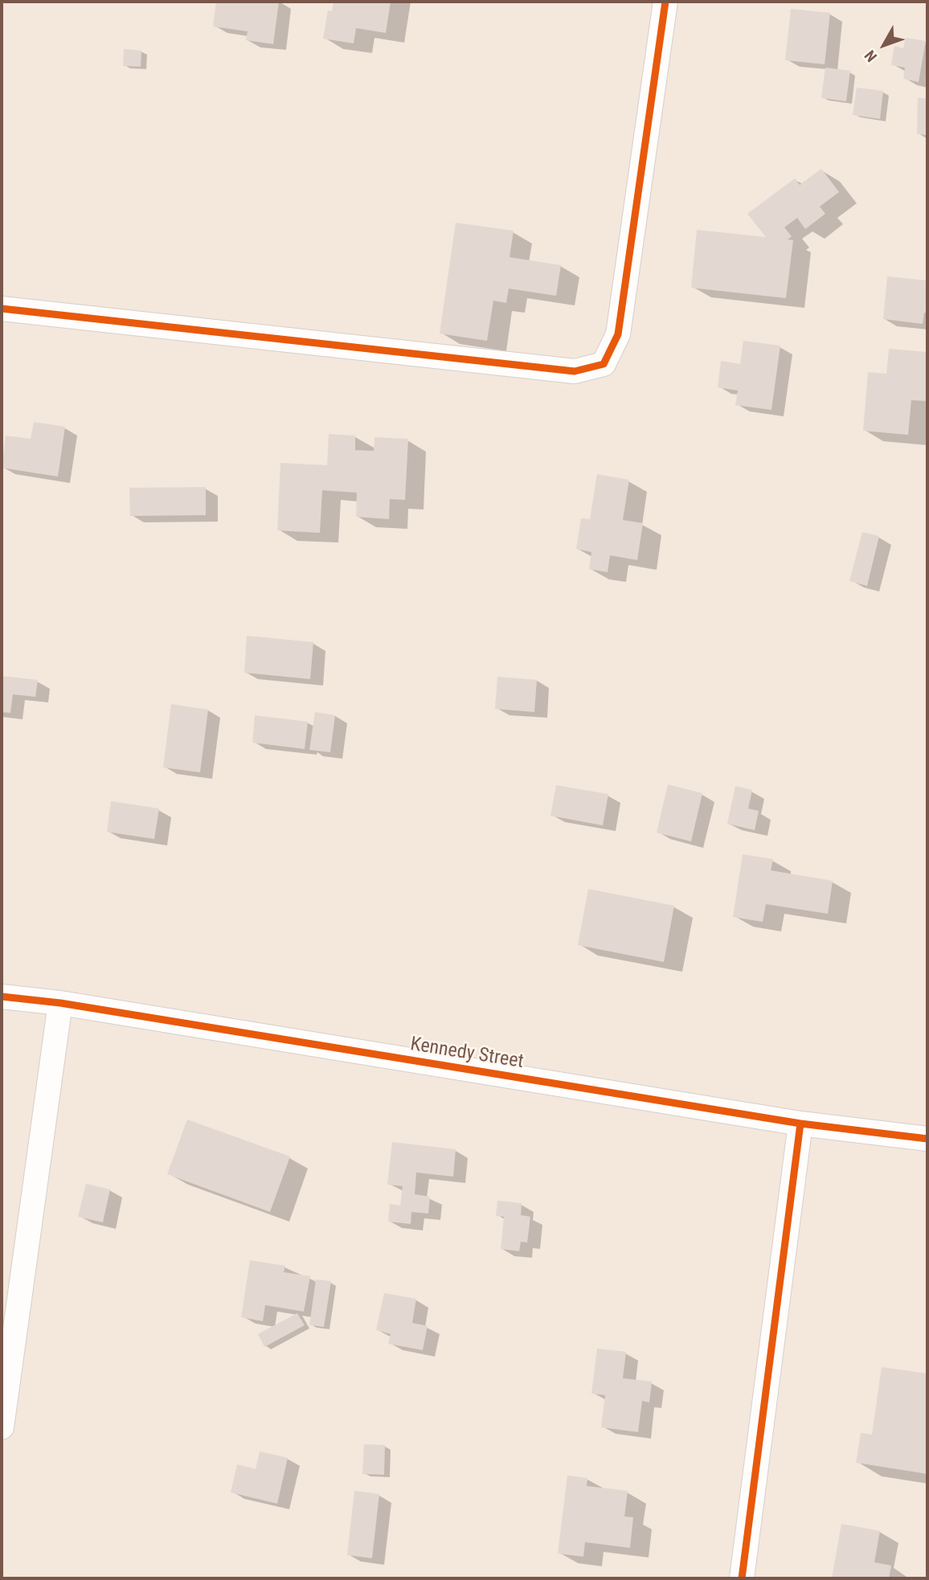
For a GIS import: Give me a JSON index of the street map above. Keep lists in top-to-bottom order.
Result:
{
  "streets": {
    "street": ["Kennedy Street"]
  },
  "north": "bottom left"
}
